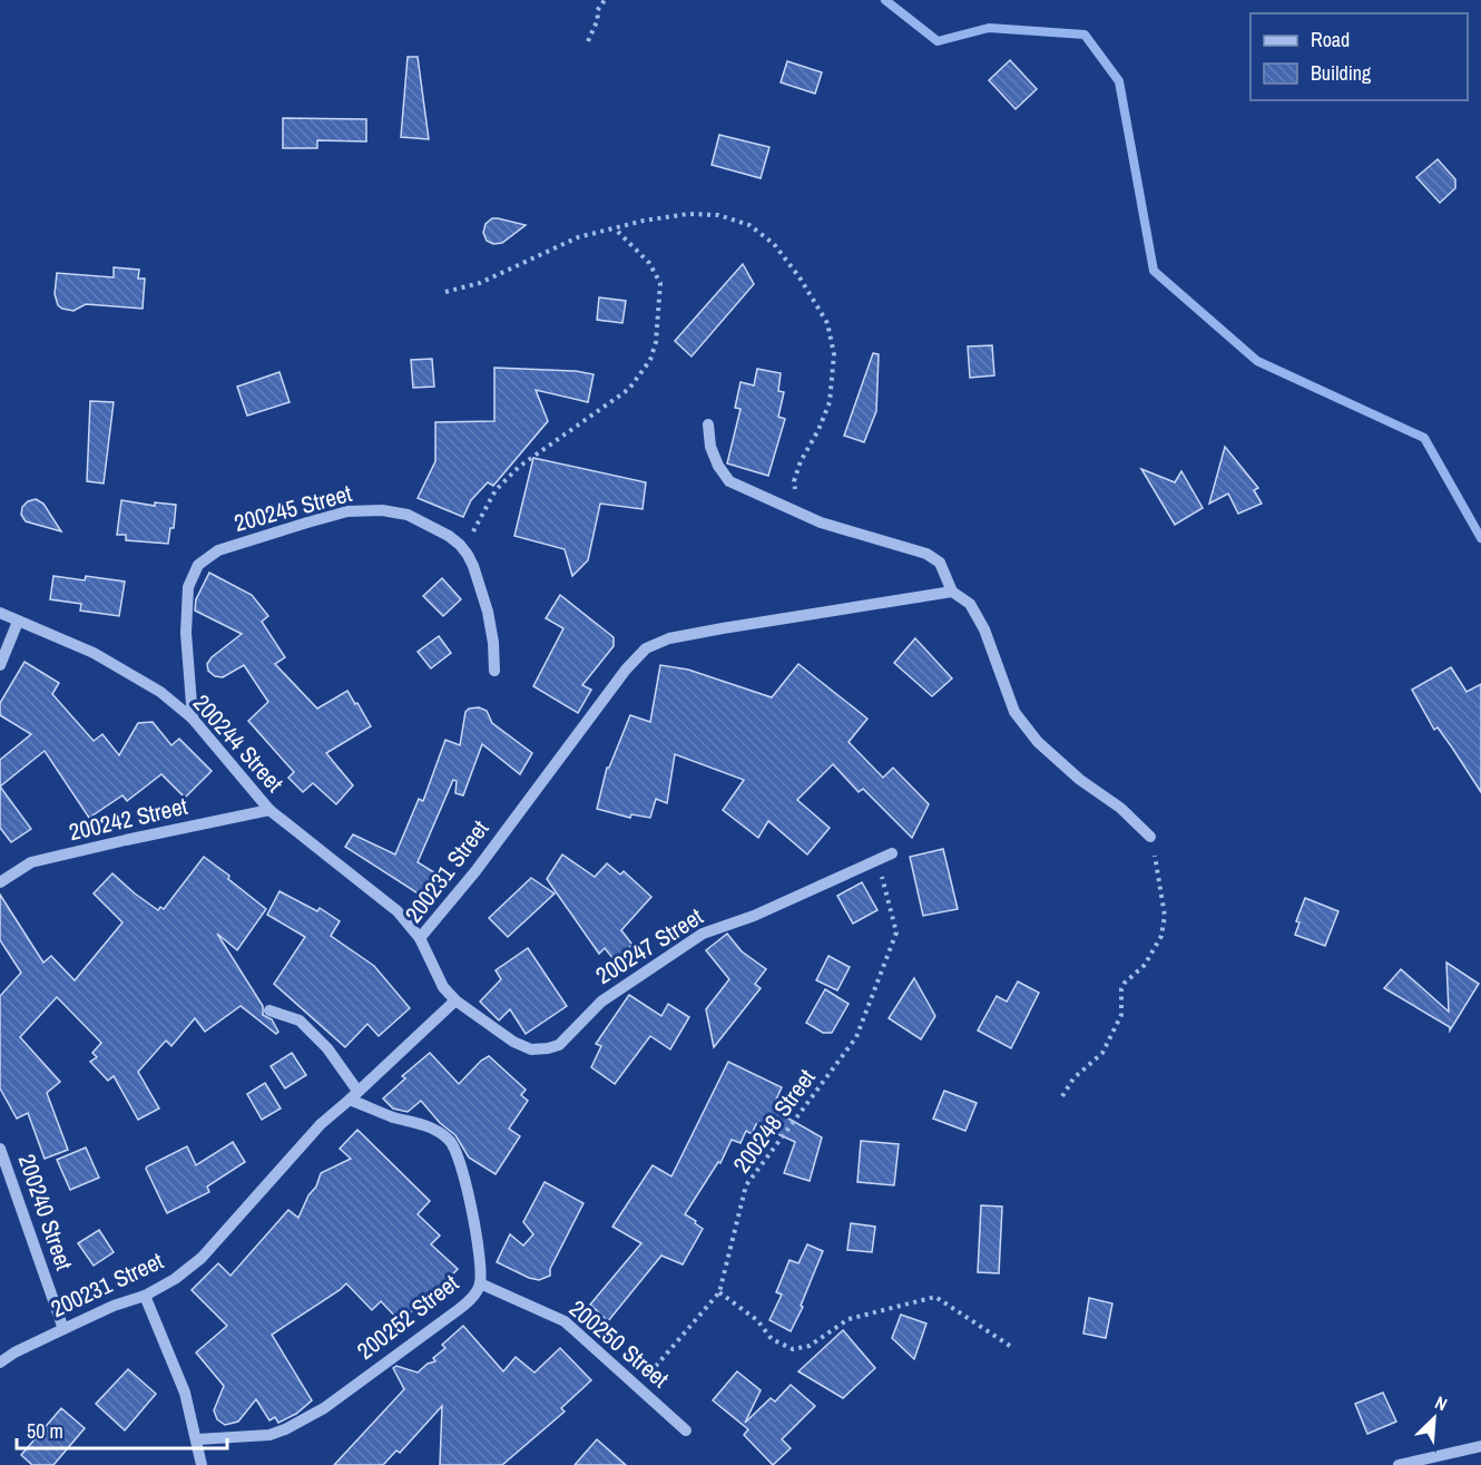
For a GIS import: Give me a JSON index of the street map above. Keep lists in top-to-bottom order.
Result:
{
  "streets": {
    "street": [
      "200245 Street",
      "200244 Street",
      "200242 Street",
      "200231 Street",
      "200247 Street",
      "200240 Street",
      "200252 Street",
      "200250 Street"
    ],
    "path": ["200248 Street"]
  },
  "crossings": [
    ["200245 Street", "200244 Street"],
    ["200244 Street", "200242 Street"],
    ["200244 Street", "200231 Street"],
    ["200231 Street", "200247 Street"],
    ["200231 Street", "200240 Street"],
    ["200231 Street", "200252 Street"],
    ["200247 Street", "200248 Street"],
    ["200248 Street", "200250 Street"],
    ["200252 Street", "200250 Street"]
  ],
  "legend": ["Road", "Building"],
  "scale_bar": "50 m",
  "north": "top right"
}
